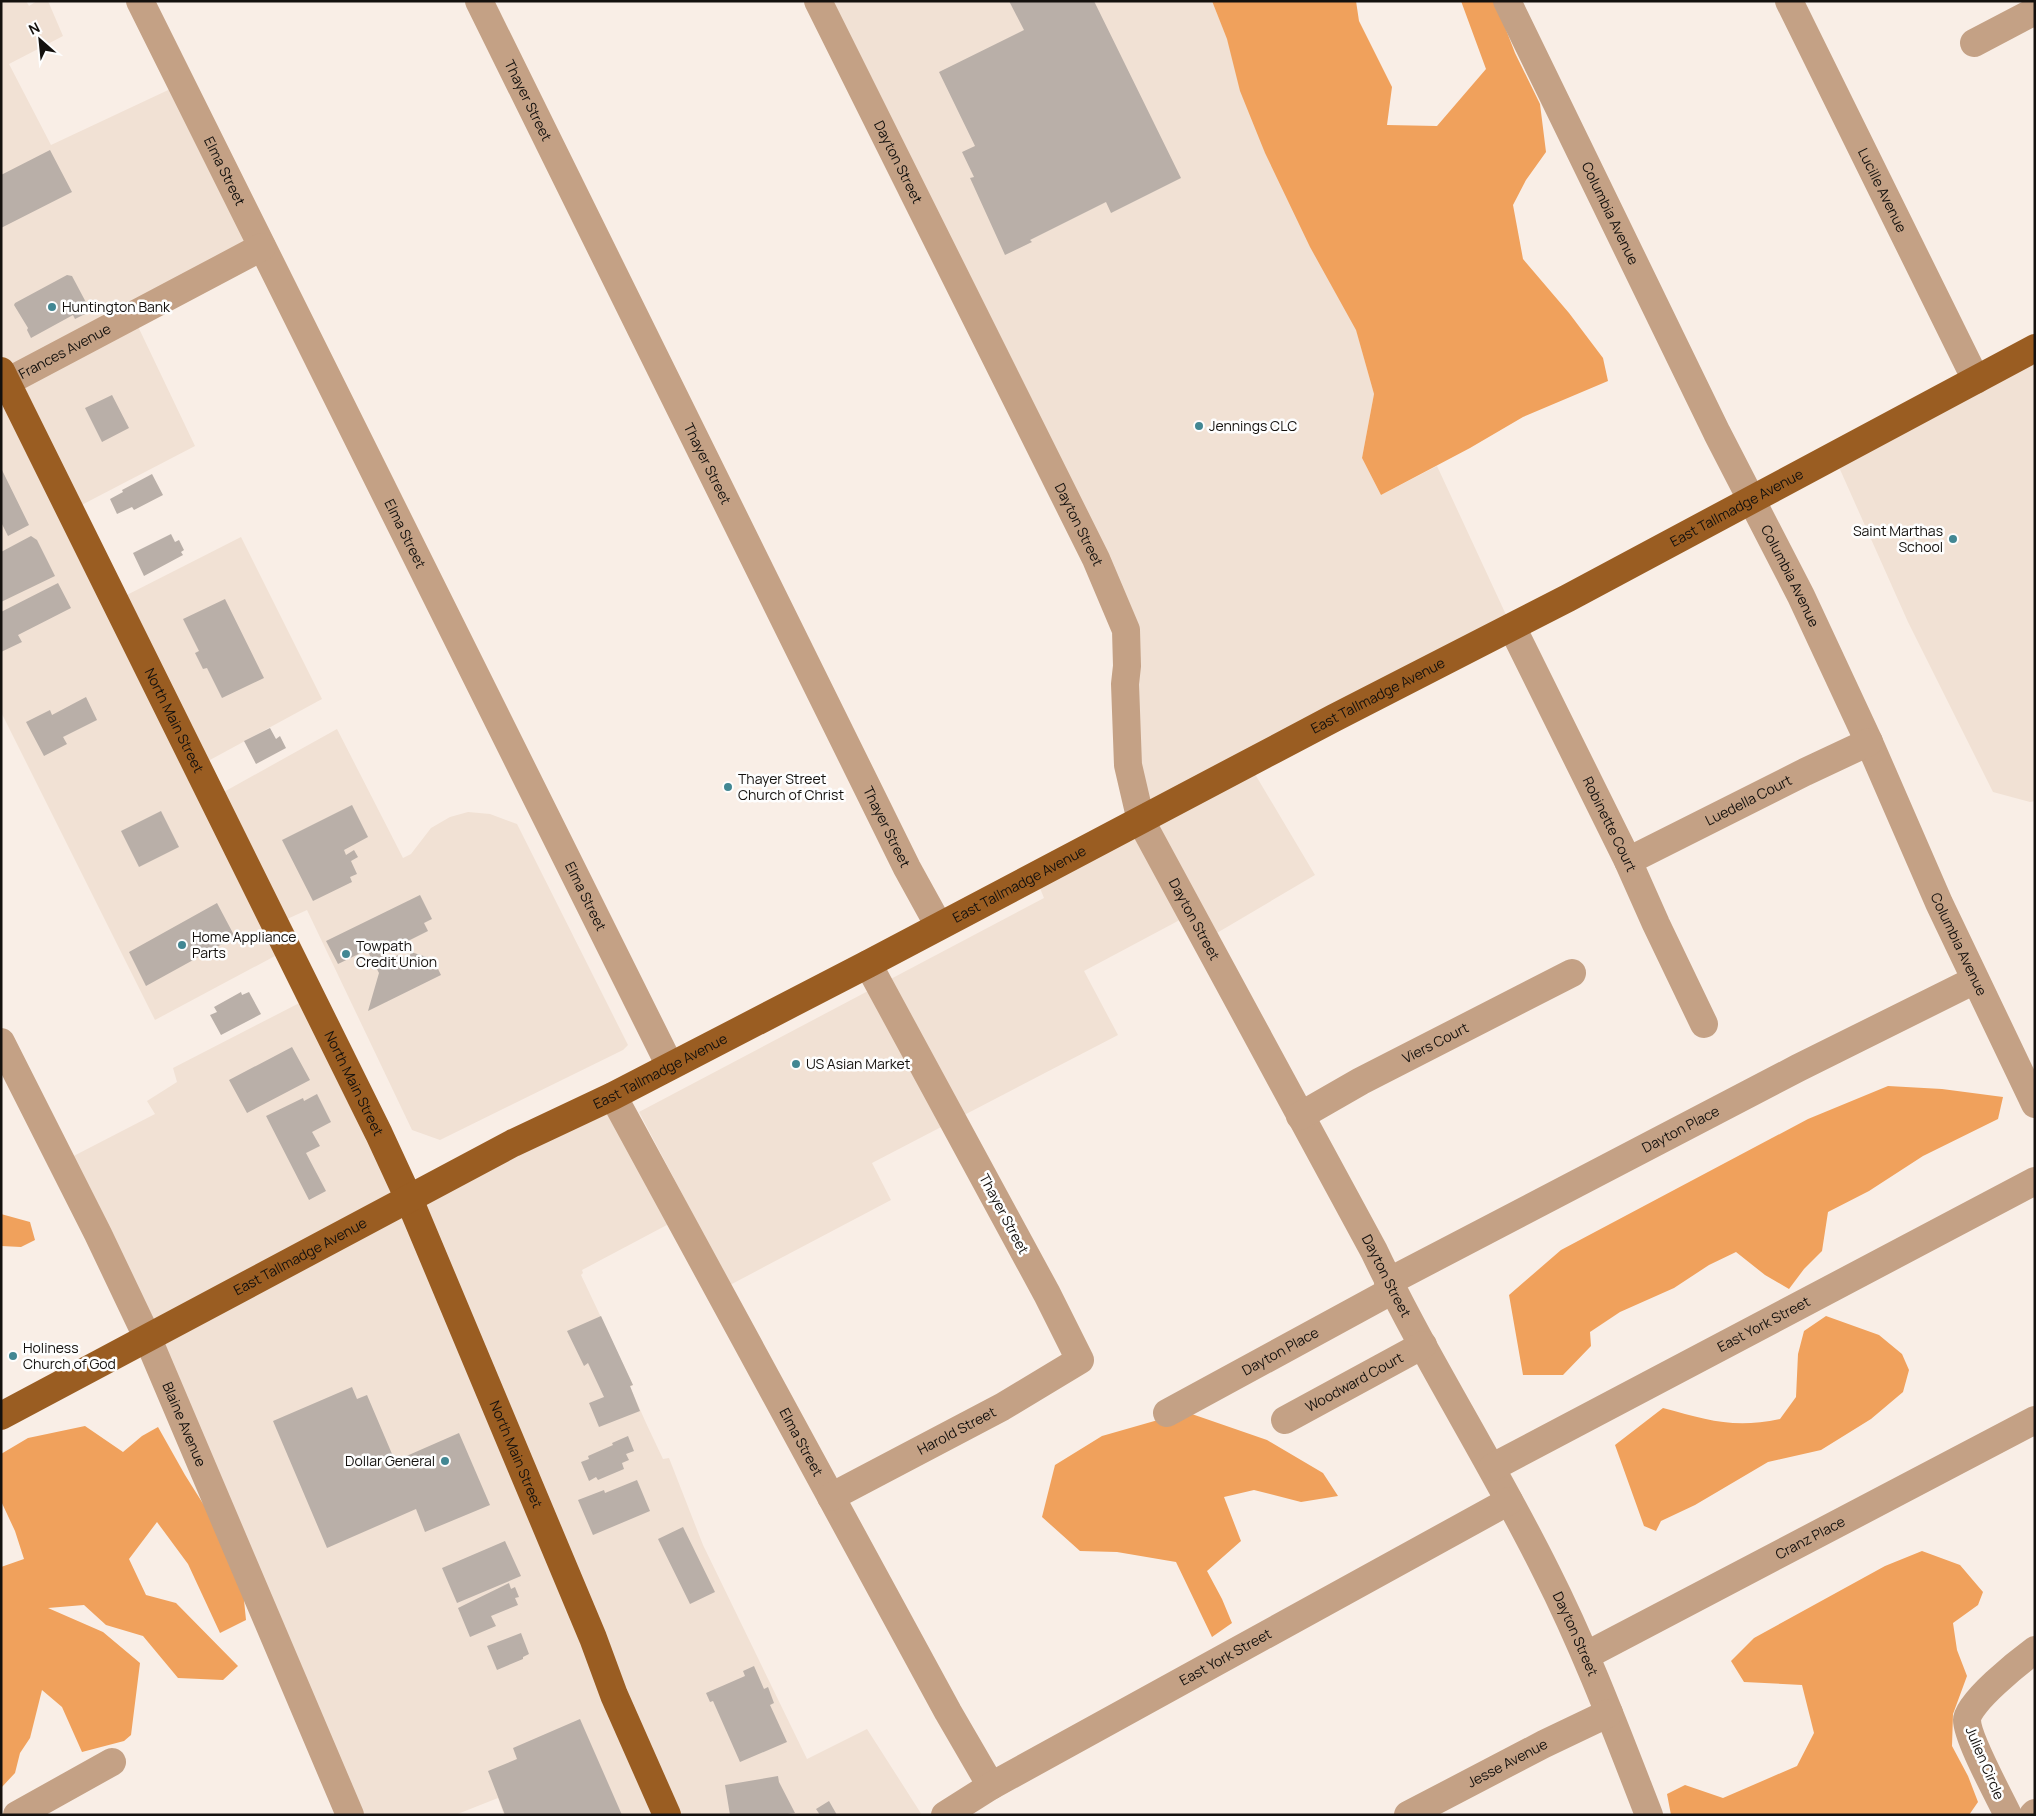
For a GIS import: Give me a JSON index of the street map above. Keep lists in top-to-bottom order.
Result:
{
  "streets": {
    "main road": ["East Tallmadge Avenue", "North Main Street"],
    "street": [
      "Thayer Street",
      "Dayton Street",
      "Elma Street",
      "Lucille Avenue",
      "Columbia Avenue",
      "Frances Avenue",
      "Luedella Court",
      "Robinette Court",
      "Viers Court",
      "Dayton Place",
      "East York Street",
      "Woodward Court",
      "Blaine Avenue",
      "Harold Street",
      "Cranz Place",
      "Jesse Avenue",
      "Julien Circle"
    ]
  },
  "crossings": [
    ["Thayer Street", "East Tallmadge Avenue"],
    ["Thayer Street", "Harold Street"],
    ["Dayton Street", "East Tallmadge Avenue"],
    ["Dayton Street", "Viers Court"],
    ["Dayton Street", "Dayton Place"],
    ["Dayton Street", "East York Street"],
    ["Dayton Street", "Woodward Court"],
    ["Dayton Street", "Cranz Place"],
    ["Dayton Street", "Jesse Avenue"],
    ["Elma Street", "Frances Avenue"],
    ["Elma Street", "East Tallmadge Avenue"],
    ["Elma Street", "East York Street"],
    ["Elma Street", "Harold Street"],
    ["Lucille Avenue", "East Tallmadge Avenue"],
    ["Columbia Avenue", "East Tallmadge Avenue"],
    ["Columbia Avenue", "Luedella Court"],
    ["Columbia Avenue", "Dayton Place"],
    ["Frances Avenue", "North Main Street"],
    ["East Tallmadge Avenue", "North Main Street"],
    ["East Tallmadge Avenue", "Robinette Court"],
    ["East Tallmadge Avenue", "Blaine Avenue"],
    ["Luedella Court", "Robinette Court"]
  ],
  "places": [
    "Huntington Bank",
    "Jennings CLC",
    "Saint Marthas School",
    "Thayer Street Church of Christ",
    "Home Appliance Parts",
    "Towpath Credit Union",
    "US Asian Market",
    "Holiness Church of God",
    "Dollar General"
  ],
  "north": "top left"
}
